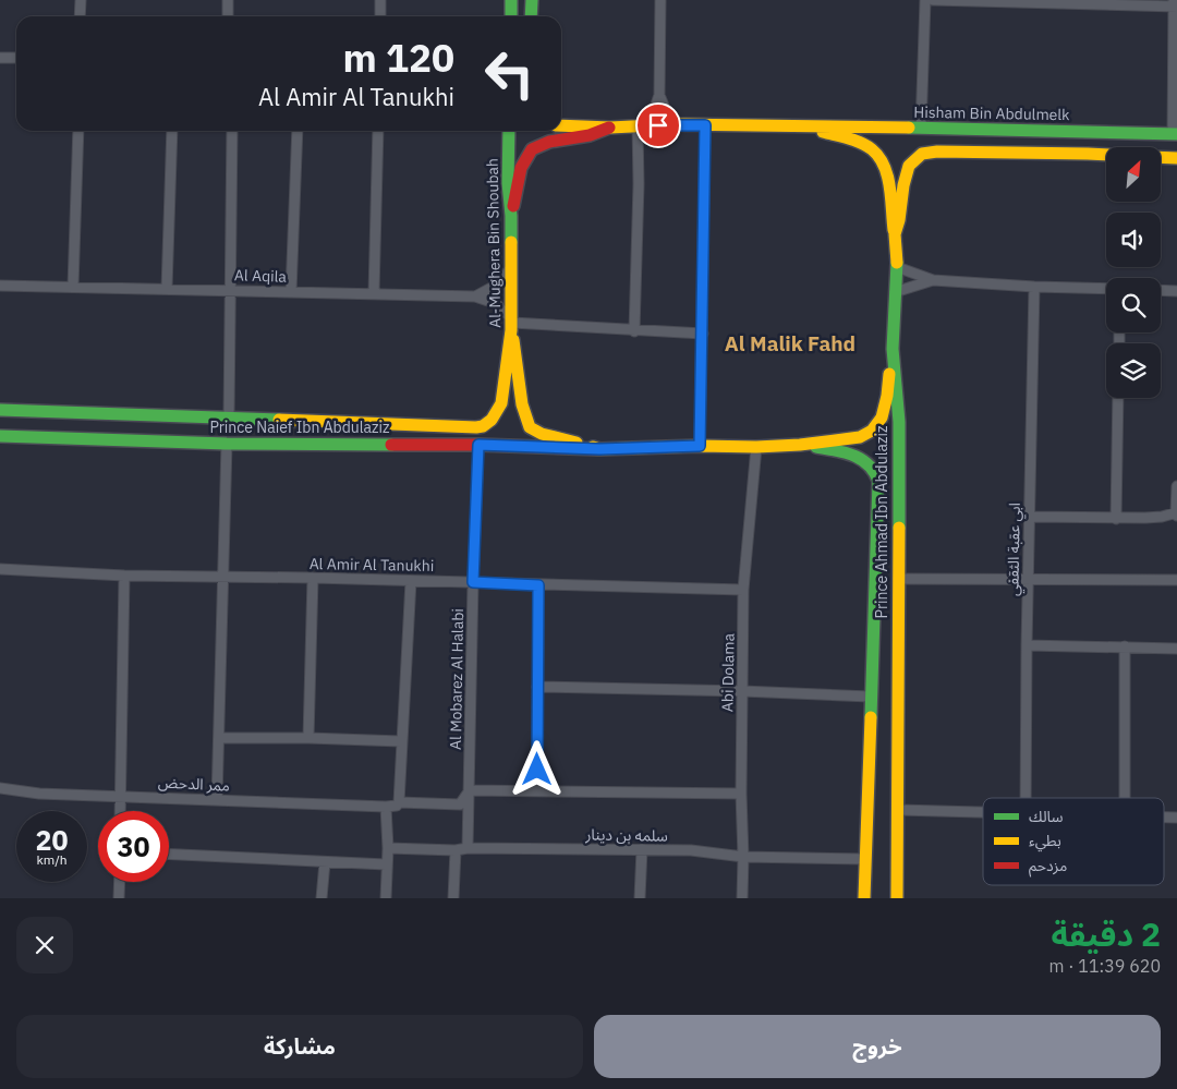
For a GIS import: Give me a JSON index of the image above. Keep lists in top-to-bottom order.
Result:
{
  "streets": {
    "street": [
      "Hisham Bin Abdulmelk",
      "Al-Mughera Bin Shoubah",
      "Al Aqila",
      "Prince Naief Ibn Abdulaziz",
      "Prince Ahmad Ibn Abdulaziz",
      "ابي عقبة الثقفي",
      "Al Amir Al Tanukhi",
      "Abi Dolama",
      "Al Mobarez Al Halabi",
      "ممر الدحض",
      "سلمه بن دينار"
    ]
  },
  "crossings": [
    ["Hisham Bin Abdulmelk", "Prince Ahmad Ibn Abdulaziz"],
    ["Al-Mughera Bin Shoubah", "Al Aqila"],
    ["Al-Mughera Bin Shoubah", "Prince Naief Ibn Abdulaziz"],
    ["Al Aqila", "Prince Naief Ibn Abdulaziz"],
    ["Prince Naief Ibn Abdulaziz", "Prince Ahmad Ibn Abdulaziz"],
    ["Prince Naief Ibn Abdulaziz", "Abi Dolama"],
    ["Prince Naief Ibn Abdulaziz", "Al Mobarez Al Halabi"],
    ["Prince Ahmad Ibn Abdulaziz", "سلمه بن دينار"],
    ["Al Amir Al Tanukhi", "Abi Dolama"],
    ["Al Amir Al Tanukhi", "Al Mobarez Al Halabi"],
    ["Abi Dolama", "سلمه بن دينار"],
    ["Al Mobarez Al Halabi", "ممر الدحض"],
    ["Al Mobarez Al Halabi", "سلمه بن دينار"]
  ],
  "districts": ["Al Malik Fahd"],
  "legend": ["سالك", "بطيء", "مزدحم"],
  "north": "top right",
  "page": {
    "turn": ["120 m", "Al Amir Al Tanukhi"],
    "speed": "20 km/h",
    "limit": "30",
    "heading": ["2 دقيقة", "620 m · 11:39"],
    "buttons": ["خروج", "مشاركة"]
  }
}
